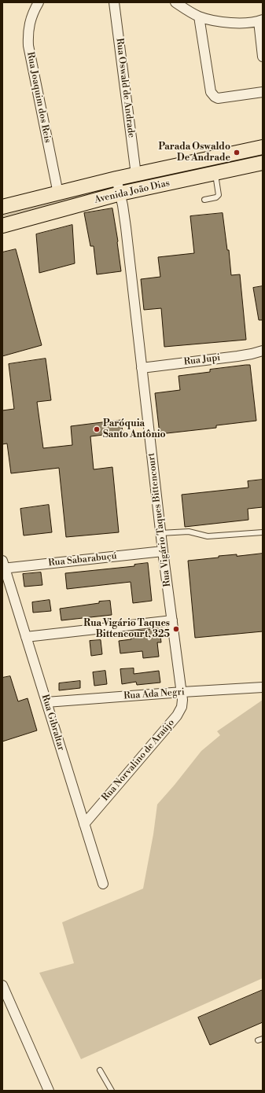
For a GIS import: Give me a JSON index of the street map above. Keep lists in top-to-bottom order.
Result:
{
  "streets": {
    "main road": ["Avenida João Dias"],
    "street": [
      "Rua Oswald de Andrade",
      "Rua Joaquim dos Reis",
      "Rua Jupi",
      "Rua Vigário Taques Bittencourt",
      "Rua Sabarabuçú",
      "Rua Ada Negri",
      "Rua Gibraltar",
      "Rua Norvalino de Araújo"
    ]
  },
  "crossings": [
    ["Rua Oswald de Andrade", "Avenida João Dias"],
    ["Rua Joaquim dos Reis", "Avenida João Dias"],
    ["Avenida João Dias", "Rua Vigário Taques Bittencourt"],
    ["Rua Jupi", "Rua Vigário Taques Bittencourt"],
    ["Rua Vigário Taques Bittencourt", "Rua Sabarabuçú"],
    ["Rua Vigário Taques Bittencourt", "Rua Ada Negri"],
    ["Rua Vigário Taques Bittencourt", "Rua Norvalino de Araújo"],
    ["Rua Sabarabuçú", "Rua Gibraltar"],
    ["Rua Ada Negri", "Rua Gibraltar"],
    ["Rua Ada Negri", "Rua Norvalino de Araújo"],
    ["Rua Gibraltar", "Rua Norvalino de Araújo"]
  ],
  "places": ["Parada Oswaldo De Andrade", "Paróquia Santo Antônio", "Rua Vigário Taques Bittencourt, 325"]
}
